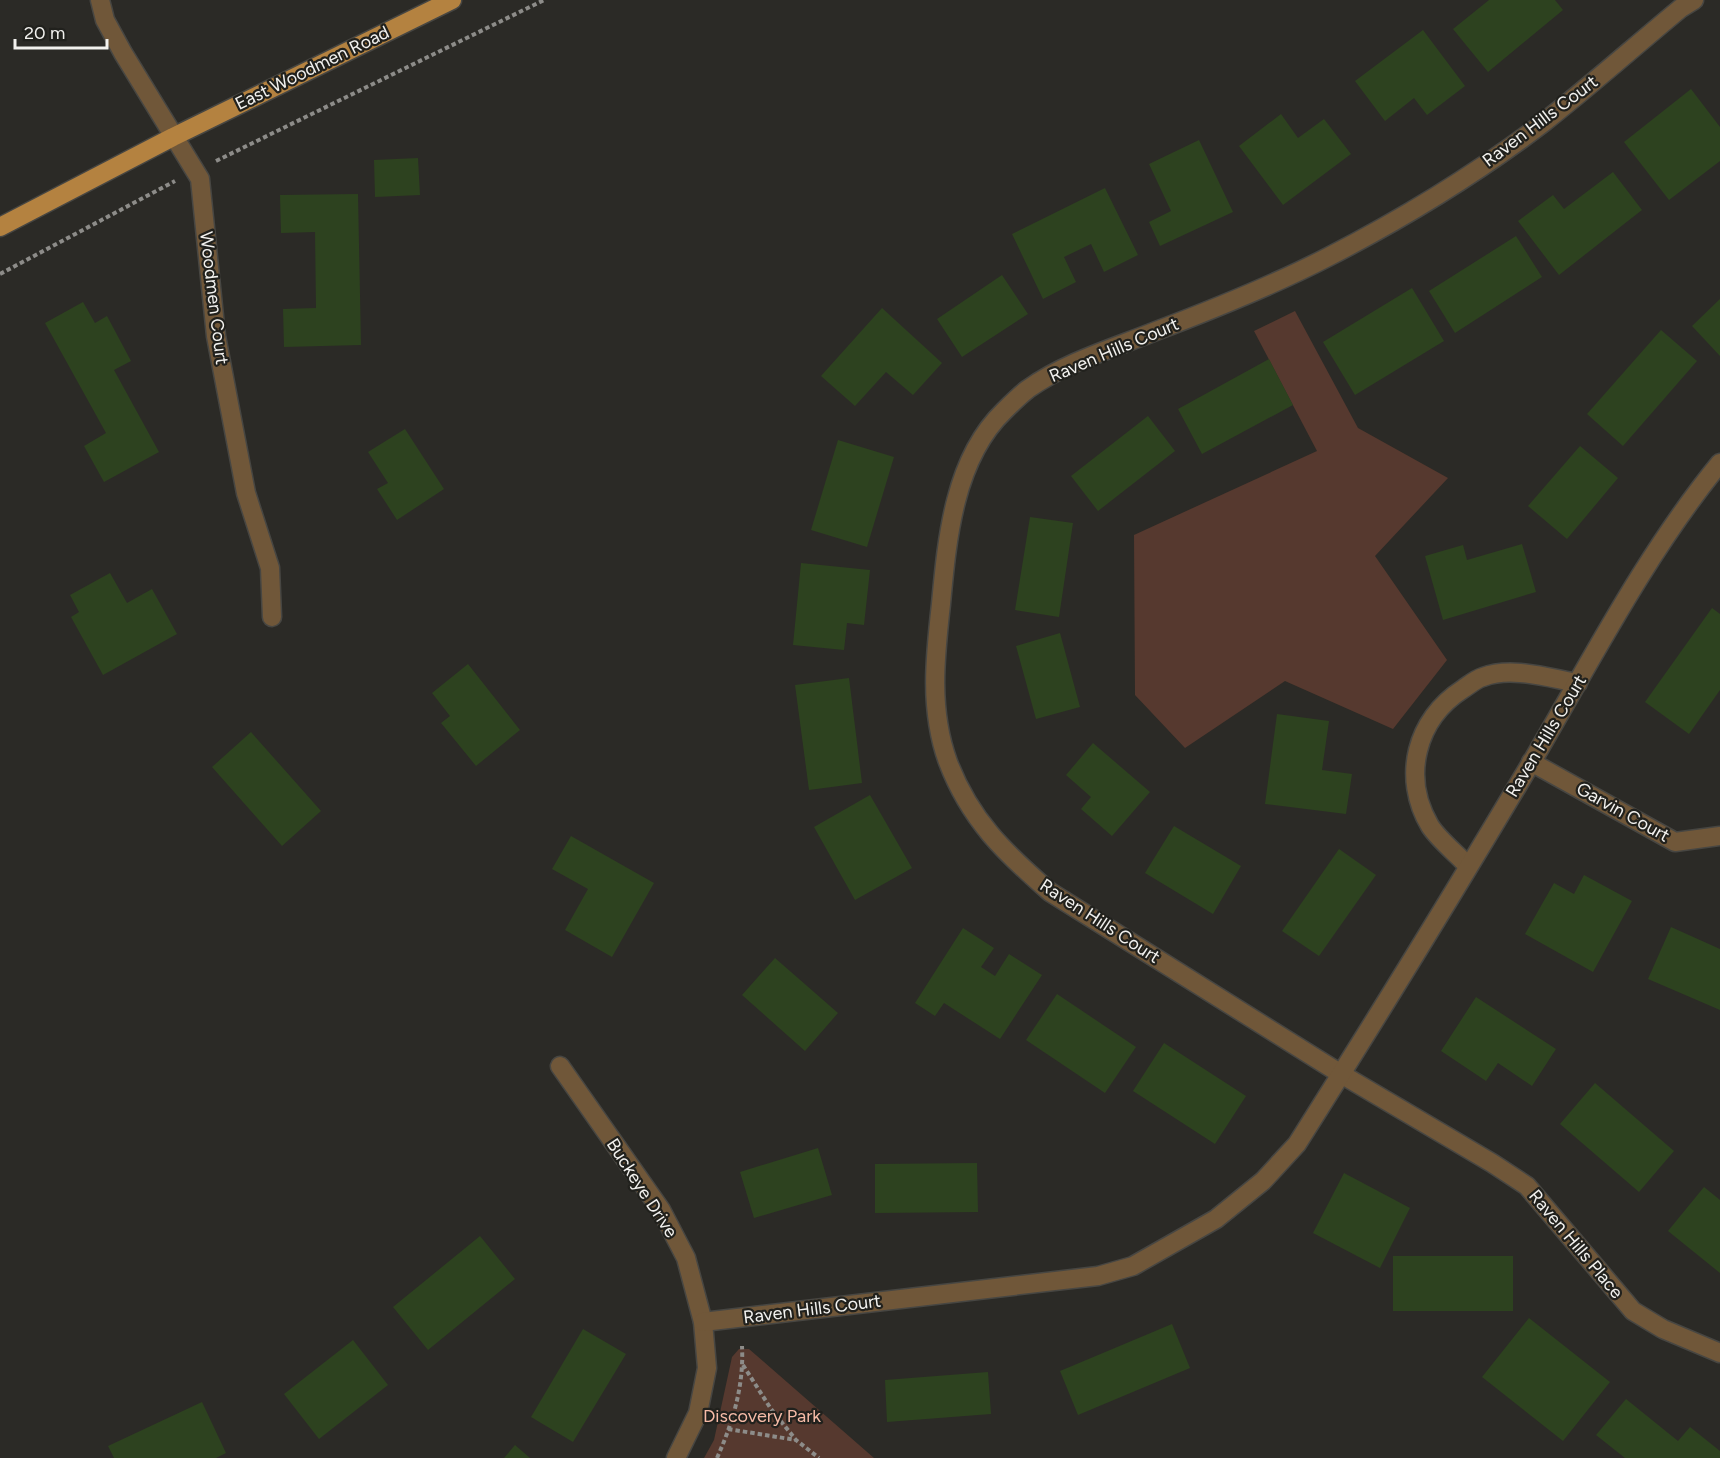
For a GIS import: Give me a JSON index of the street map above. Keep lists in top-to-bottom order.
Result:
{
  "streets": {
    "main road": ["East Woodmen Road"],
    "street": [
      "Raven Hills Court",
      "Woodmen Court",
      "Garvin Court",
      "Buckeye Drive",
      "Raven Hills Place"
    ]
  },
  "crossings": [
    ["East Woodmen Road", "Woodmen Court"],
    ["Raven Hills Court", "Garvin Court"],
    ["Raven Hills Court", "Buckeye Drive"],
    ["Raven Hills Court", "Raven Hills Place"]
  ],
  "parks": ["Discovery Park"],
  "scale_bar": "20 m"
}
